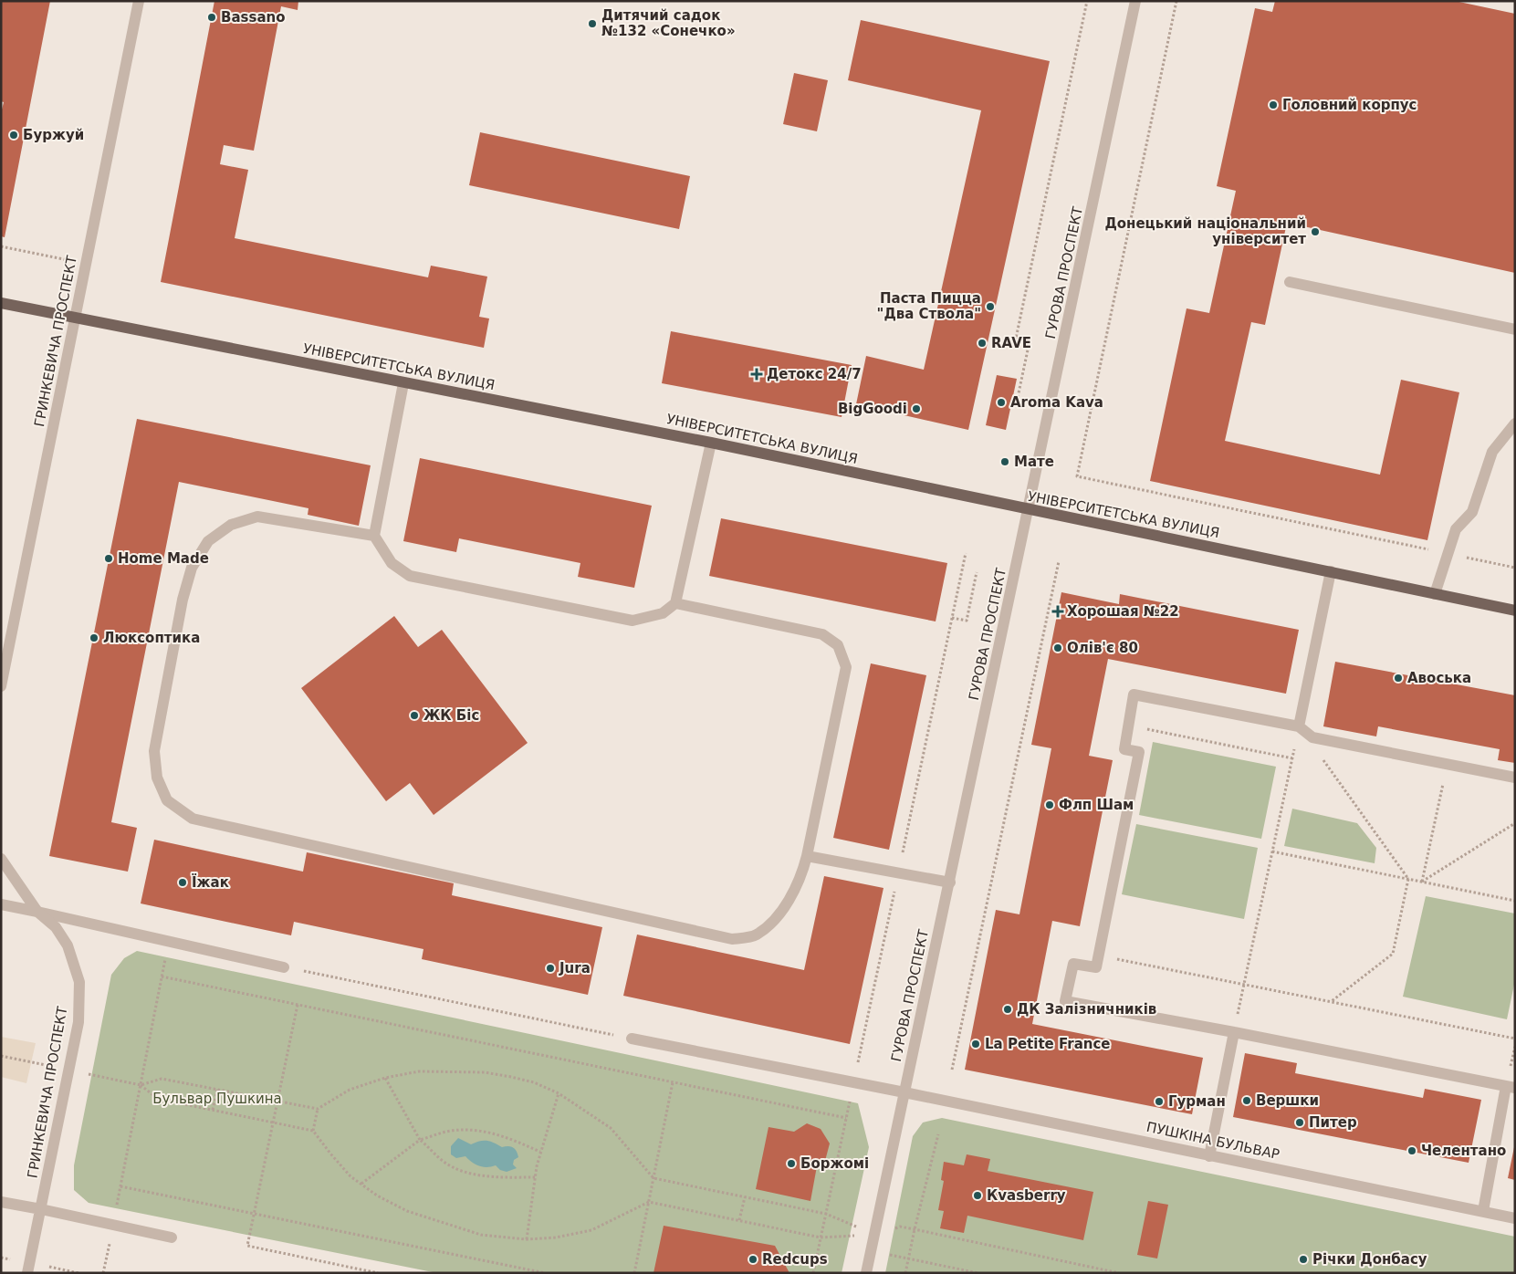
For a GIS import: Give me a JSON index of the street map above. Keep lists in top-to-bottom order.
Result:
{
  "streets": {
    "main road": ["УНІВЕРСИТЕТСЬКА ВУЛИЦЯ"],
    "street": ["ГУРОВА ПРОСПЕКТ", "ГРИНКЕВИЧА ПРОСПЕКТ", "ПУШКІНА БУЛЬВАР"]
  },
  "crossings": [
    ["ГУРОВА ПРОСПЕКТ", "УНІВЕРСИТЕТСЬКА ВУЛИЦЯ"],
    ["ГУРОВА ПРОСПЕКТ", "ПУШКІНА БУЛЬВАР"],
    ["ГРИНКЕВИЧА ПРОСПЕКТ", "УНІВЕРСИТЕТСЬКА ВУЛИЦЯ"]
  ],
  "parks": ["Бульвар Пушкина"],
  "places": {
    "other": [
      "Bassano",
      "Дитячий садок №132 «Сонечко»",
      "Головний корпус",
      "Буржуй",
      "Донецький національний університет",
      "Паста Пицца \"Два Ствола\"",
      "RAVE",
      "Aroma Kava",
      "BigGoodi",
      "Мате",
      "Home Made",
      "Люксоптика",
      "Олів'є 80",
      "Авоська",
      "ЖК Біс",
      "Флп Шам",
      "Їжак",
      "Jura",
      "ДК Залізничників",
      "La Petite France",
      "Вершки",
      "Гурман",
      "Питер",
      "Челентано",
      "Боржомi",
      "Кvasberry",
      "Redcups",
      "Річки Донбасу"
    ],
    "health": ["Детокс 24/7", "Хорошая №22"]
  }
}
